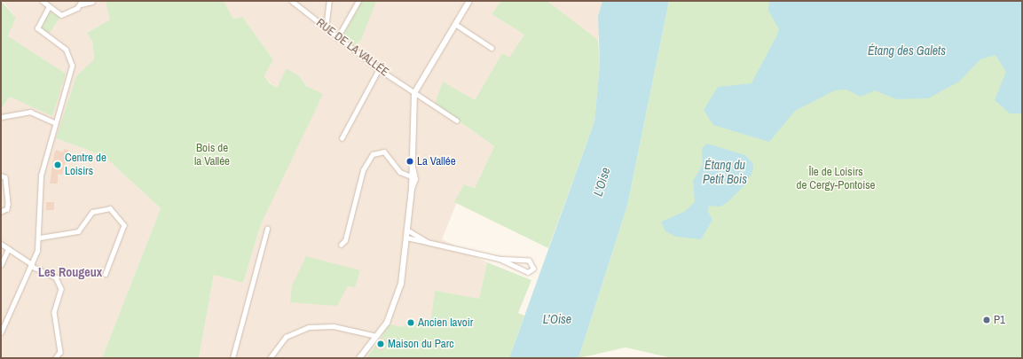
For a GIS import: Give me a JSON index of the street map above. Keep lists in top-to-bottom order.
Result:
{
  "streets": {
    "street": ["RUE DE LA VALLÉE"]
  },
  "districts": ["Les Rougeux"],
  "water": [
    "Étang des Galets",
    "Étang du Petit Bois",
    "L'Oise",
    "L’Oise"
  ],
  "parks": ["Bois de la Vallée", "Île de Loisirs de Cergy-Pontoise"],
  "places": [
    "La Vallée",
    "Centre de Loisirs",
    "P1",
    "Ancien lavoir",
    "Maison du Parc"
  ]
}
